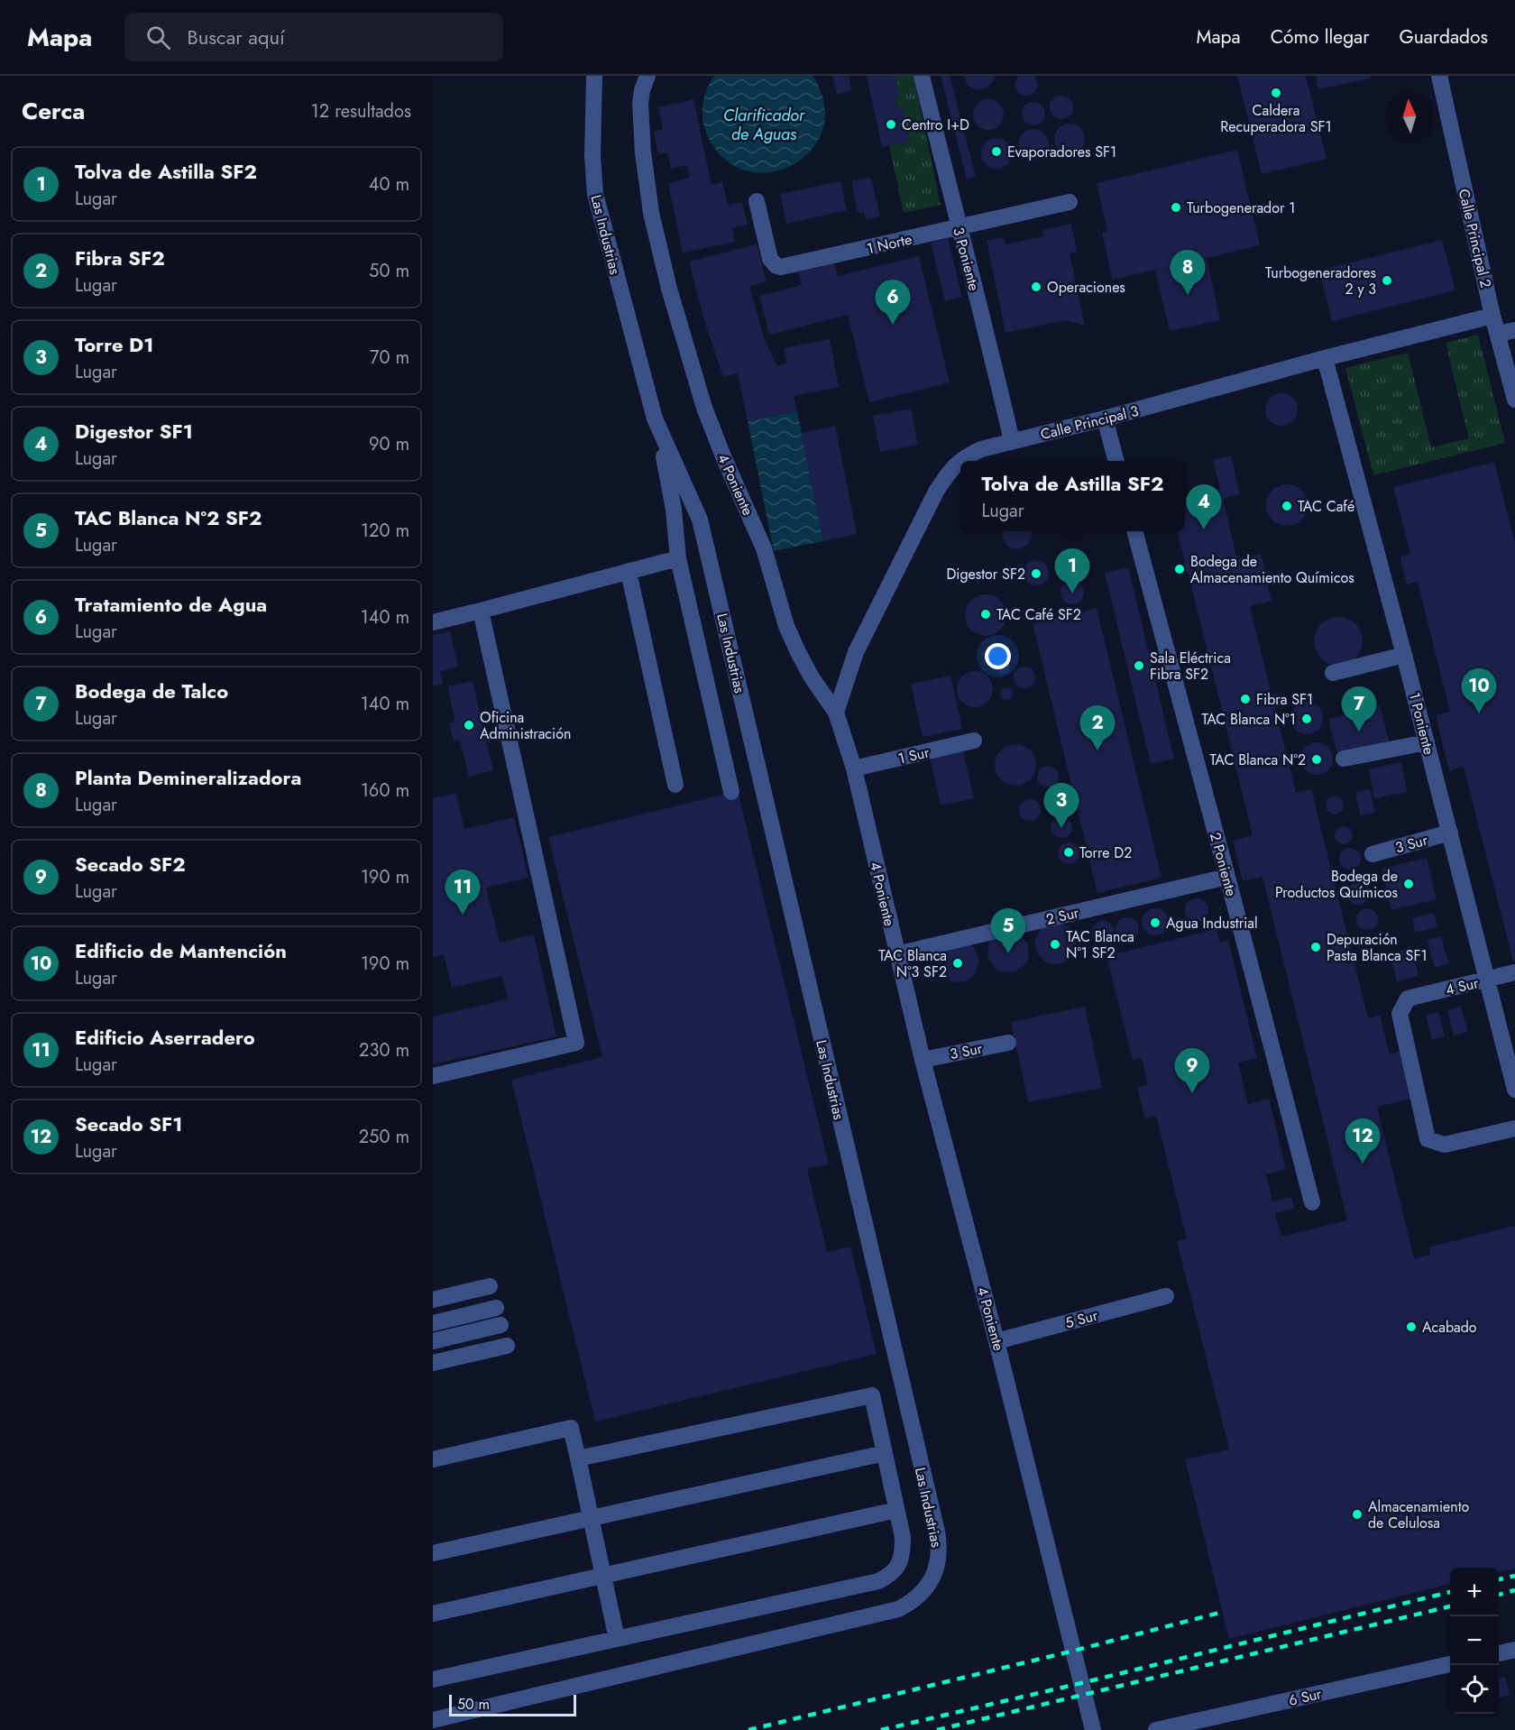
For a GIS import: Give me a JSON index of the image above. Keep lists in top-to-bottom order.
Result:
{
  "streets": {
    "street": [
      "Las Industrias",
      "Calle Principal 2",
      "1 Norte",
      "3 Poniente",
      "Calle Principal 3",
      "4 Poniente",
      "1 Poniente",
      "1 Sur",
      "3 Sur",
      "2 Poniente",
      "2 Sur",
      "4 Sur",
      "5 Sur",
      "6 Sur"
    ]
  },
  "crossings": [
    ["Calle Principal 2", "Calle Principal 3"],
    ["1 Norte", "3 Poniente"],
    ["3 Poniente", "Calle Principal 3"],
    ["Calle Principal 3", "4 Poniente"],
    ["Calle Principal 3", "1 Poniente"],
    ["4 Poniente", "1 Sur"],
    ["4 Poniente", "3 Sur"],
    ["4 Poniente", "2 Sur"],
    ["4 Poniente", "5 Sur"],
    ["1 Poniente", "3 Sur"],
    ["1 Poniente", "4 Sur"],
    ["2 Poniente", "2 Sur"]
  ],
  "water": ["Clarificador de Aguas"],
  "places": [
    "Caldera Recuperadora SF1",
    "Centro I+D",
    "Evaporadores SF1",
    "Turbogenerador 1",
    "Turbogeneradores 2 y 3",
    "Operaciones",
    "TAC Café",
    "Bodega de Almacenamiento Químicos",
    "Digestor SF2",
    "TAC Café SF2",
    "Sala Eléctrica Fibra SF2",
    "Fibra SF1",
    "TAC Blanca N°1",
    "Oficina Administración",
    "TAC Blanca N°2",
    "Torre D2",
    "Bodega de Productos Químicos",
    "Agua Industrial",
    "TAC Blanca N°1 SF2",
    "Depuración Pasta Blanca SF1",
    "TAC Blanca N°3 SF2",
    "Acabado",
    "Almacenamiento de Celulosa"
  ],
  "scale_bar": "50 m",
  "north": "top",
  "page": {
    "header": "Mapa",
    "search": "Buscar aquí",
    "nav": ["Mapa", "Cómo llegar", "Guardados"],
    "heading": ["Cerca", "12 resultados"],
    "list": [
      {
        "mark": "1",
        "name": "Tolva de Astilla SF2",
        "note": "Lugar",
        "value": "40 m"
      },
      {
        "mark": "2",
        "name": "Fibra SF2",
        "note": "Lugar",
        "value": "50 m"
      },
      {
        "mark": "3",
        "name": "Torre D1",
        "note": "Lugar",
        "value": "70 m"
      },
      {
        "mark": "4",
        "name": "Digestor SF1",
        "note": "Lugar",
        "value": "90 m"
      },
      {
        "mark": "5",
        "name": "TAC Blanca N°2 SF2",
        "note": "Lugar",
        "value": "120 m"
      },
      {
        "mark": "6",
        "name": "Tratamiento de Agua",
        "note": "Lugar",
        "value": "140 m"
      },
      {
        "mark": "7",
        "name": "Bodega de Talco",
        "note": "Lugar",
        "value": "140 m"
      },
      {
        "mark": "8",
        "name": "Planta Demineralizadora",
        "note": "Lugar",
        "value": "160 m"
      },
      {
        "mark": "9",
        "name": "Secado SF2",
        "note": "Lugar",
        "value": "190 m"
      },
      {
        "mark": "10",
        "name": "Edificio de Mantención",
        "note": "Lugar",
        "value": "190 m"
      },
      {
        "mark": "11",
        "name": "Edificio Aserradero",
        "note": "Lugar",
        "value": "230 m"
      },
      {
        "mark": "12",
        "name": "Secado SF1",
        "note": "Lugar",
        "value": "250 m"
      }
    ],
    "pins": [
      "8",
      "6",
      "4",
      "1",
      "10",
      "7",
      "2",
      "3",
      "11",
      "5",
      "9",
      "12"
    ],
    "popup": ["Tolva de Astilla SF2", "Lugar"],
    "map_buttons": ["+", "−"],
    "scale": "50 m"
  }
}
